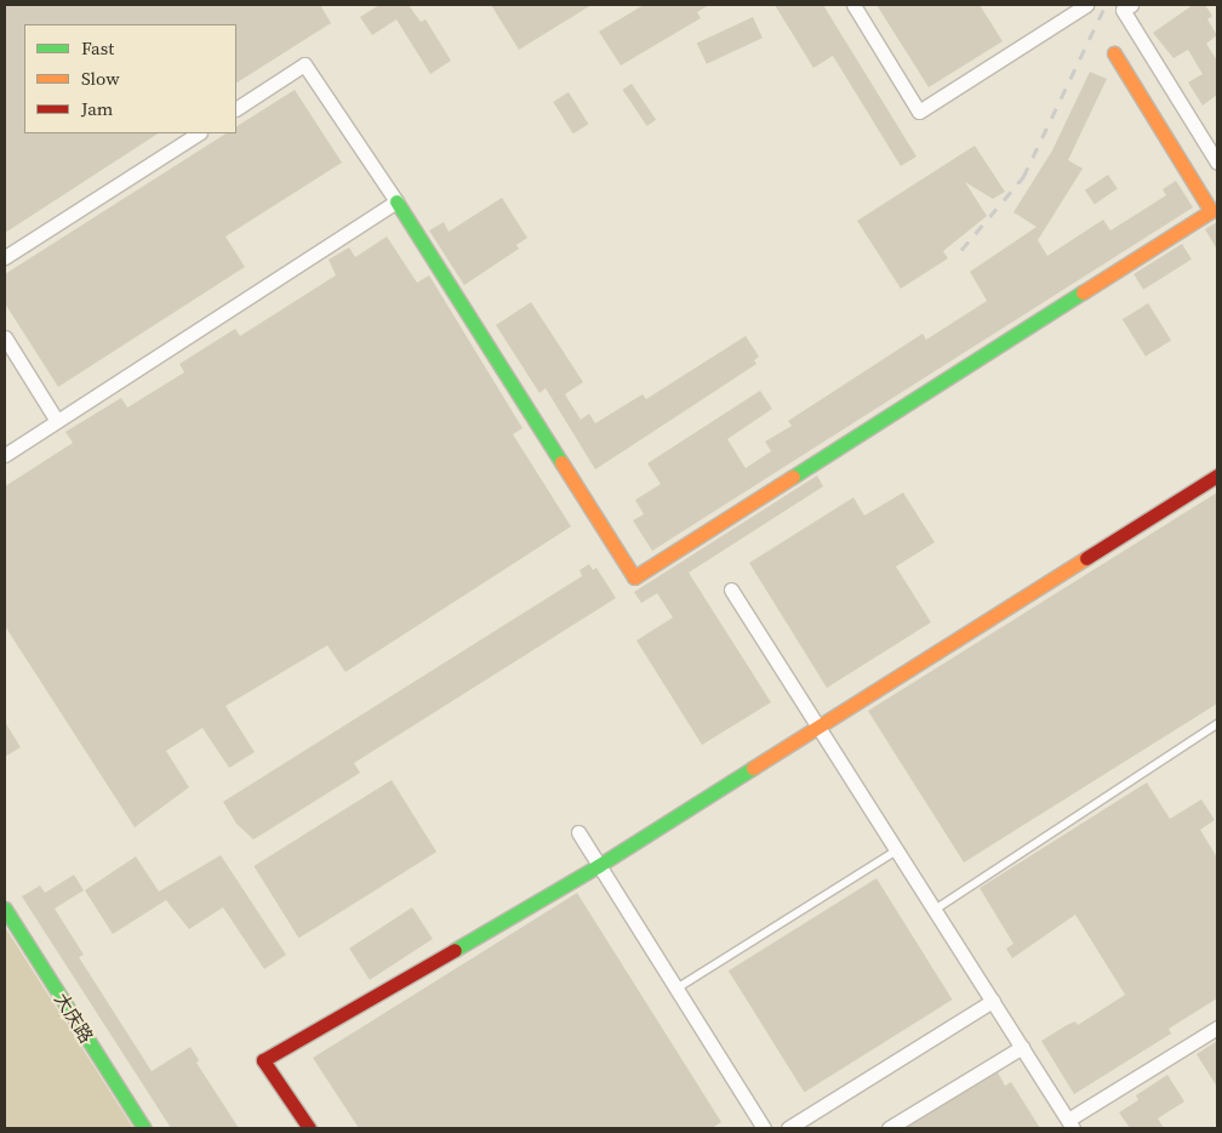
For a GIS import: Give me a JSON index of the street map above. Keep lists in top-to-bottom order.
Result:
{
  "streets": {
    "street": ["大庆路"]
  },
  "legend": ["Fast", "Slow", "Jam"]
}
